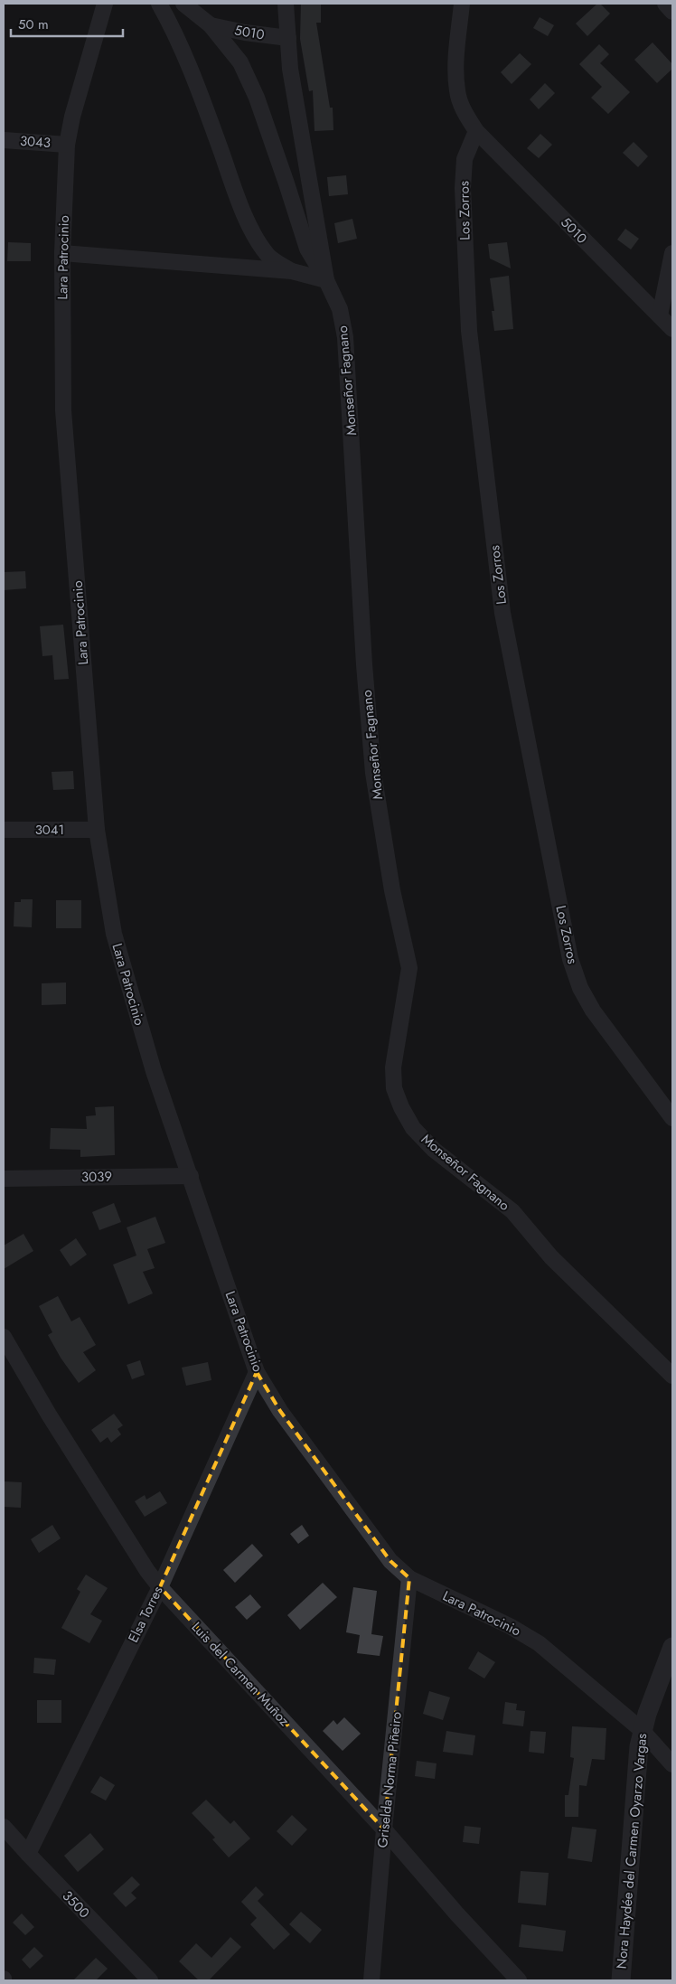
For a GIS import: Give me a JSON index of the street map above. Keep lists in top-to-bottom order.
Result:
{
  "streets": {
    "street": [
      "5010",
      "3043",
      "Los Zorros",
      "Lara Patrocinio",
      "Monseñor Fagnano",
      "3041",
      "3039",
      "Elsa Torres",
      "Luis del Carmen Muñoz",
      "Griselda Norma Piñeiro",
      "Nora Haydée del Carmen Oyarzo Vargas",
      "3500"
    ]
  },
  "crossings": [
    ["5010", "Los Zorros"],
    ["5010", "Monseñor Fagnano"],
    ["3043", "Lara Patrocinio"],
    ["Lara Patrocinio", "3041"],
    ["Lara Patrocinio", "3039"],
    ["Lara Patrocinio", "Elsa Torres"],
    ["Lara Patrocinio", "Griselda Norma Piñeiro"],
    ["Lara Patrocinio", "Nora Haydée del Carmen Oyarzo Vargas"],
    ["Elsa Torres", "Luis del Carmen Muñoz"],
    ["Elsa Torres", "3500"],
    ["Luis del Carmen Muñoz", "Griselda Norma Piñeiro"]
  ],
  "scale_bar": "50 m"
}
